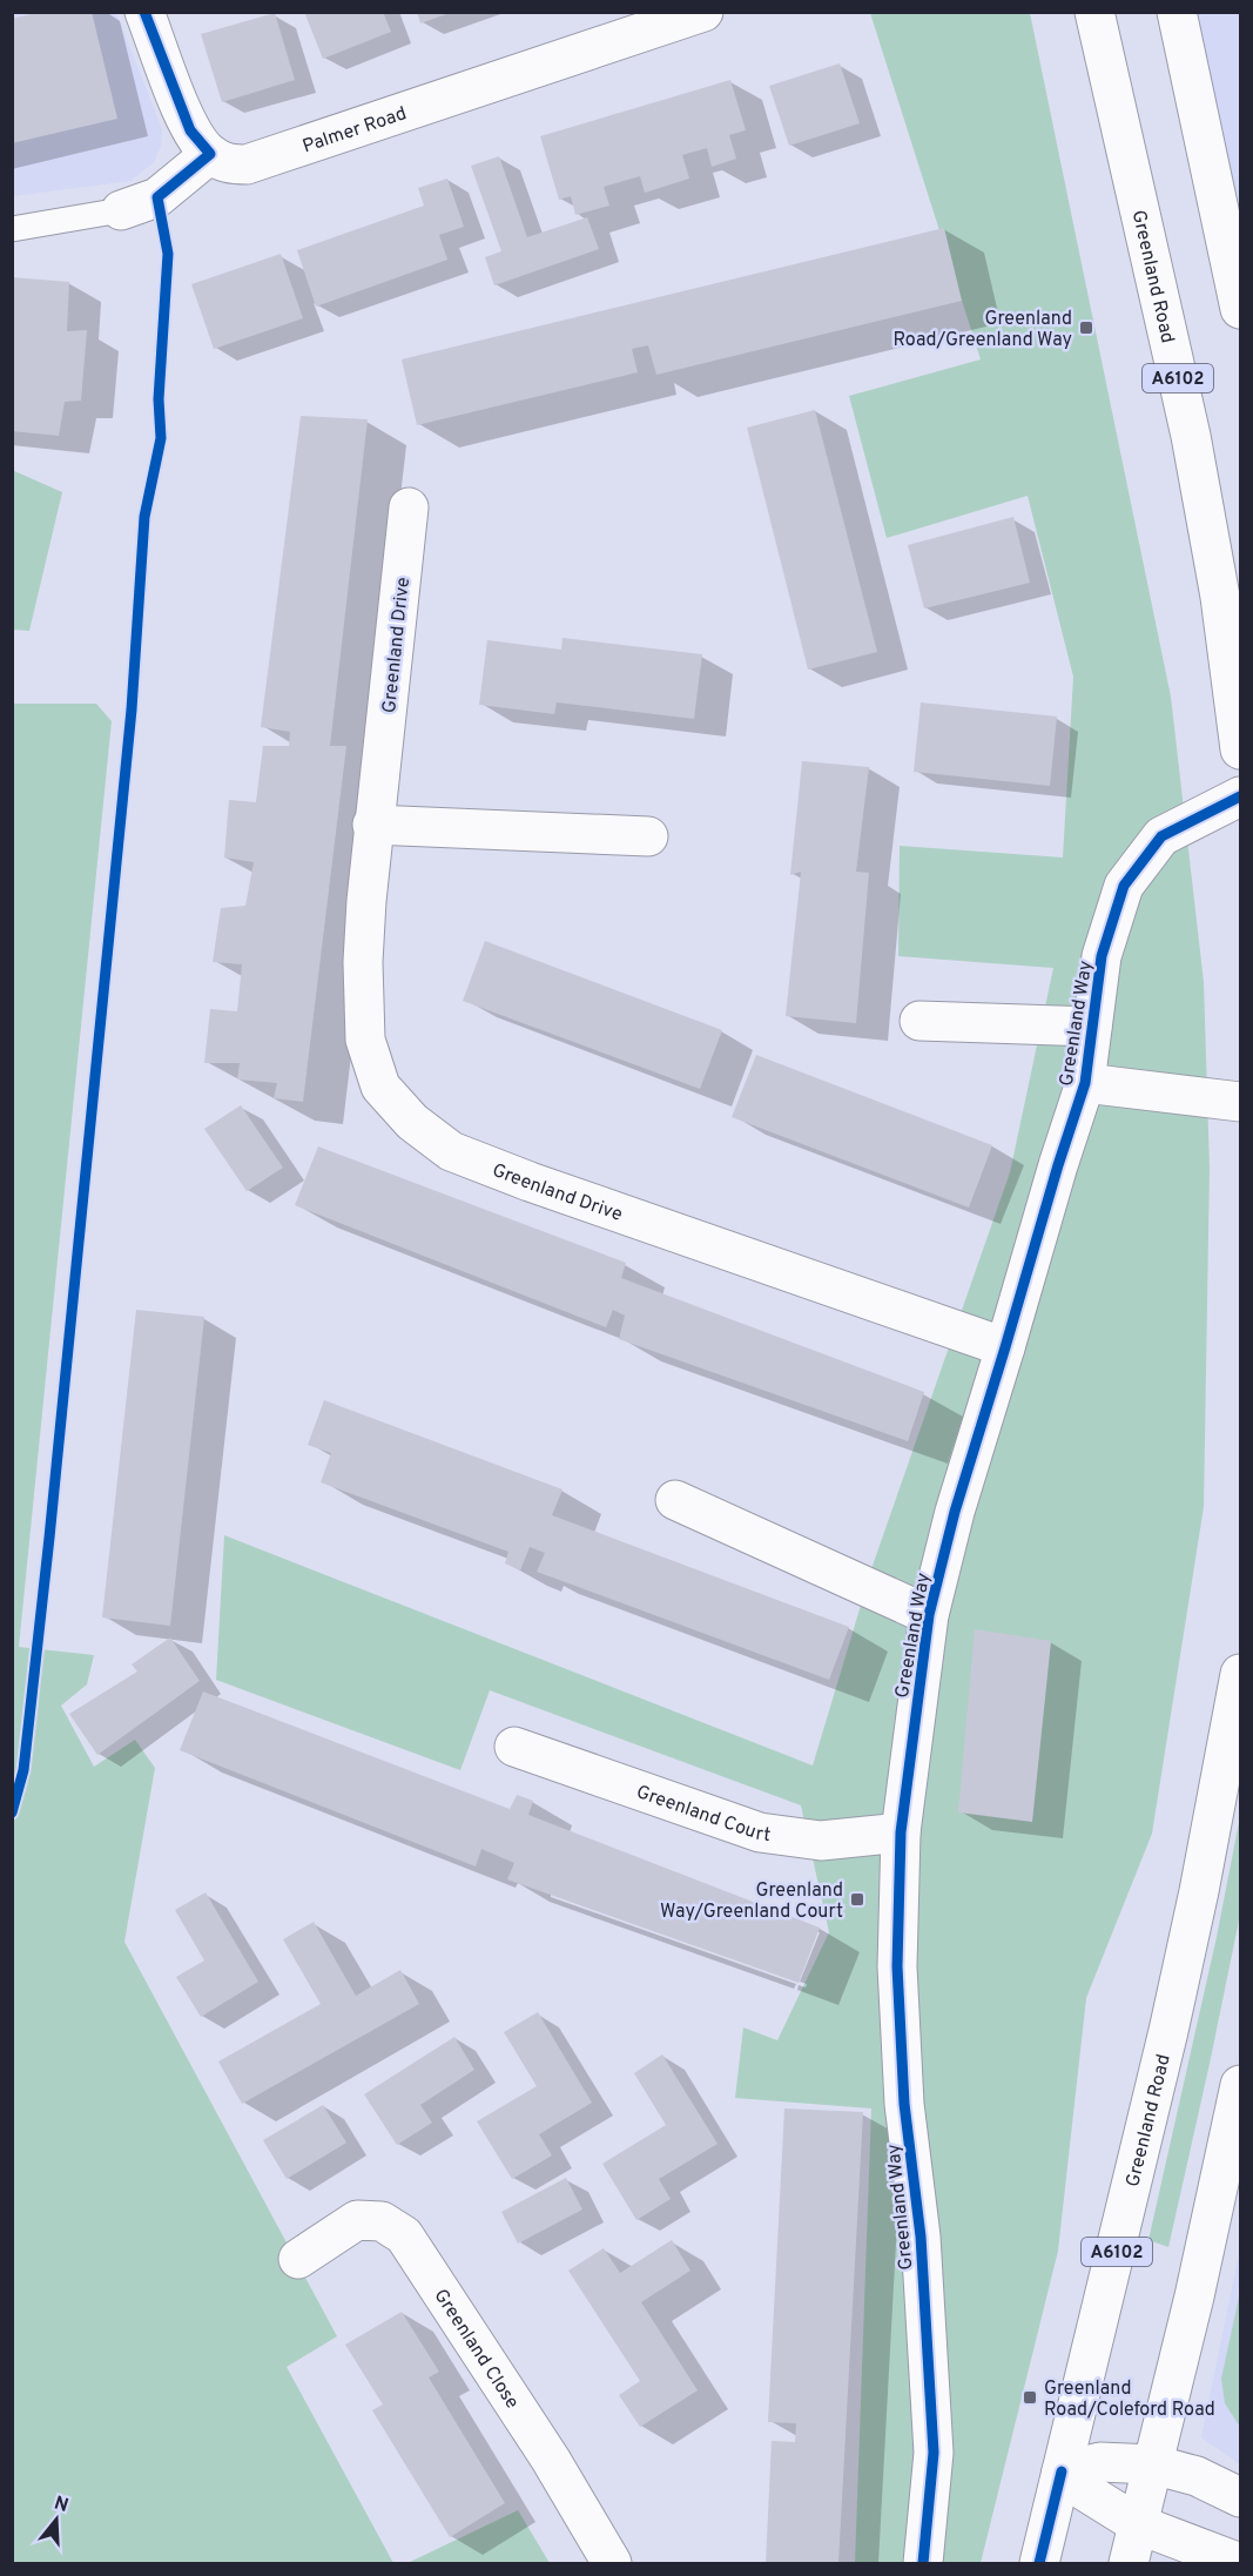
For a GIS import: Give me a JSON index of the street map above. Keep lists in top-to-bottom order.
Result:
{
  "streets": {
    "main road": [
      "Palmer Road",
      "Greenland Road",
      "A6102",
      "Greenland Drive",
      "Greenland Way",
      "Greenland Court",
      "Greenland Close"
    ]
  },
  "crossings": [
    ["Greenland Drive", "Greenland Way"],
    ["Greenland Way", "Greenland Court"]
  ],
  "places": {
    "transit": ["Greenland Road/Greenland Way", "Greenland Way/Greenland Court", "Greenland Road/Coleford Road"]
  },
  "north": "top"
}
